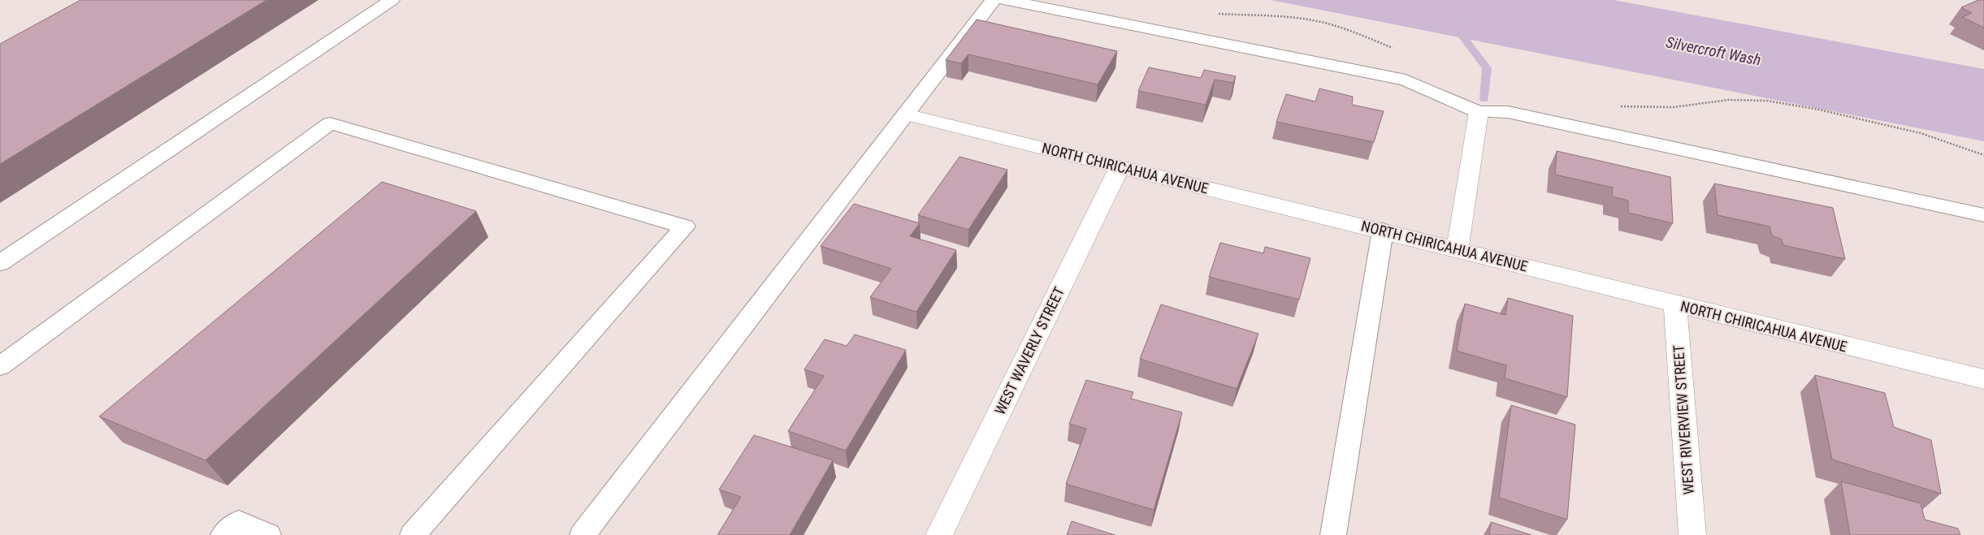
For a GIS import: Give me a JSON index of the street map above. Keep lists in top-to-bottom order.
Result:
{
  "streets": {
    "street": ["NORTH CHIRICAHUA AVENUE", "WEST WAVERLY STREET", "WEST RIVERVIEW STREET"]
  },
  "crossings": [
    ["NORTH CHIRICAHUA AVENUE", "WEST WAVERLY STREET"],
    ["NORTH CHIRICAHUA AVENUE", "WEST RIVERVIEW STREET"]
  ],
  "water": ["Silvercroft Wash"]
}
